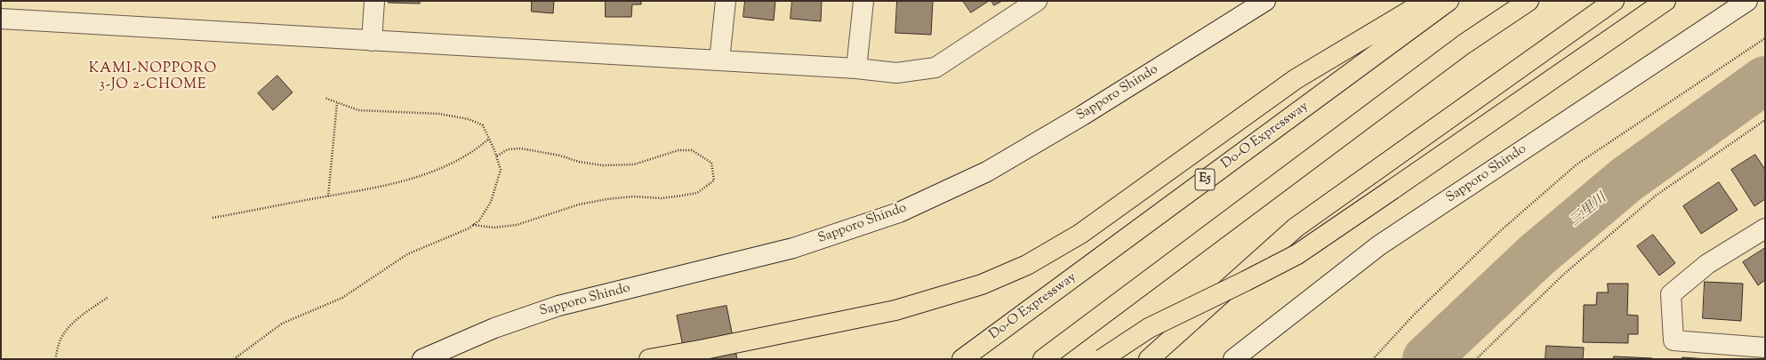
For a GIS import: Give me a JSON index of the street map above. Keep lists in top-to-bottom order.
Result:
{
  "streets": {
    "highway": ["Do-O Expressway", "E5"],
    "street": ["Sapporo Shindo"]
  },
  "districts": ["KAMI-NOPPORO 3-JO 2-CHOME"],
  "water": ["三里川"]
}
